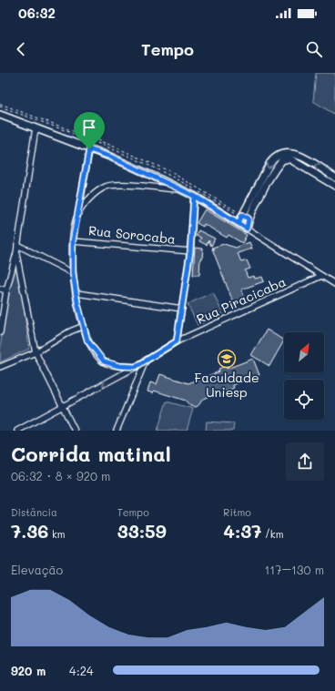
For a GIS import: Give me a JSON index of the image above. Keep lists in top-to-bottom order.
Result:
{
  "streets": {
    "street": ["Rua Sorocaba", "Rua Piracicaba"]
  },
  "places": {
    "school or university": ["Faculdade Uniesp"]
  },
  "north": "top right",
  "page": {
    "status": "06:32",
    "header": "Tempo",
    "heading": ["Corrida matinal", "06:32 · 8 × 920 m"],
    "stats": [
      ["Distância", "7.36 km"],
      ["Tempo", "33:59"],
      ["Ritmo", "4:37 /km"]
    ],
    "chart": ["Elevação", "117–130 m"],
    "list": [
      {
        "name": "920 m",
        "note": "4:24"
      }
    ]
  }
}
